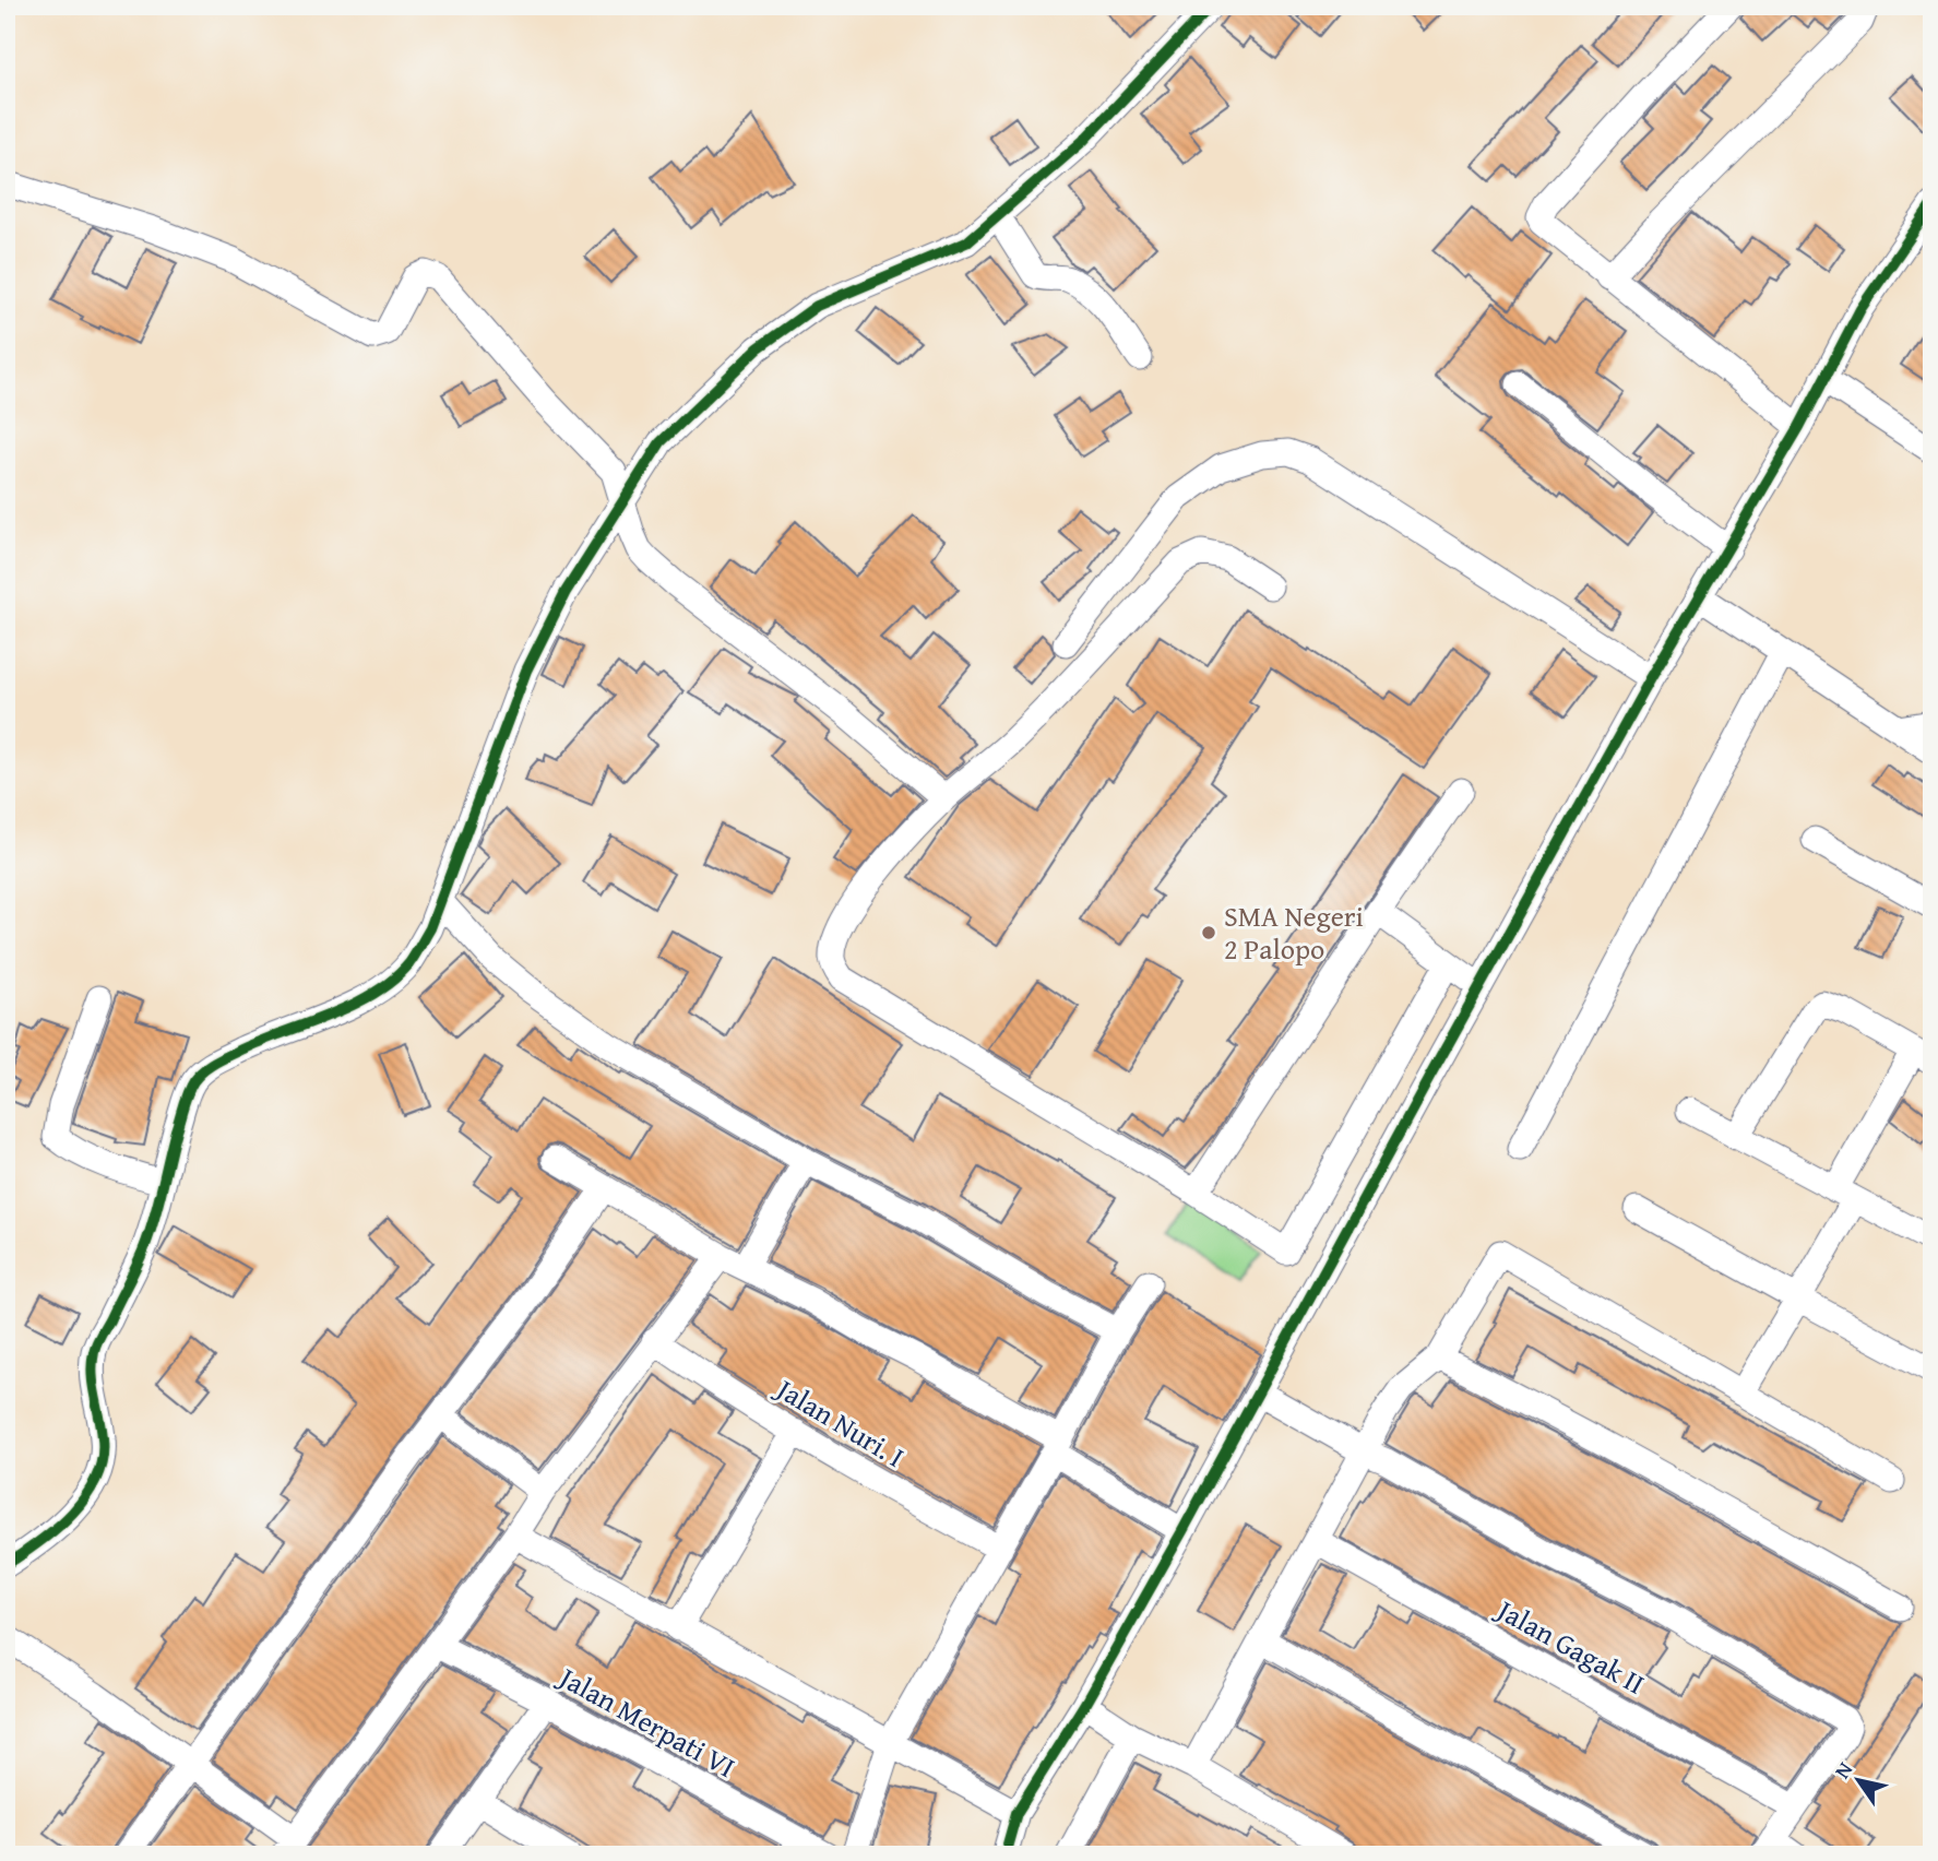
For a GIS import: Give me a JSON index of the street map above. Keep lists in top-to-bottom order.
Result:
{
  "streets": {
    "street": ["Jalan Nuri. I", "Jalan Gagak II", "Jalan Merpati VI"]
  },
  "places": ["SMA Negeri 2 Palopo"],
  "north": "top left"
}
